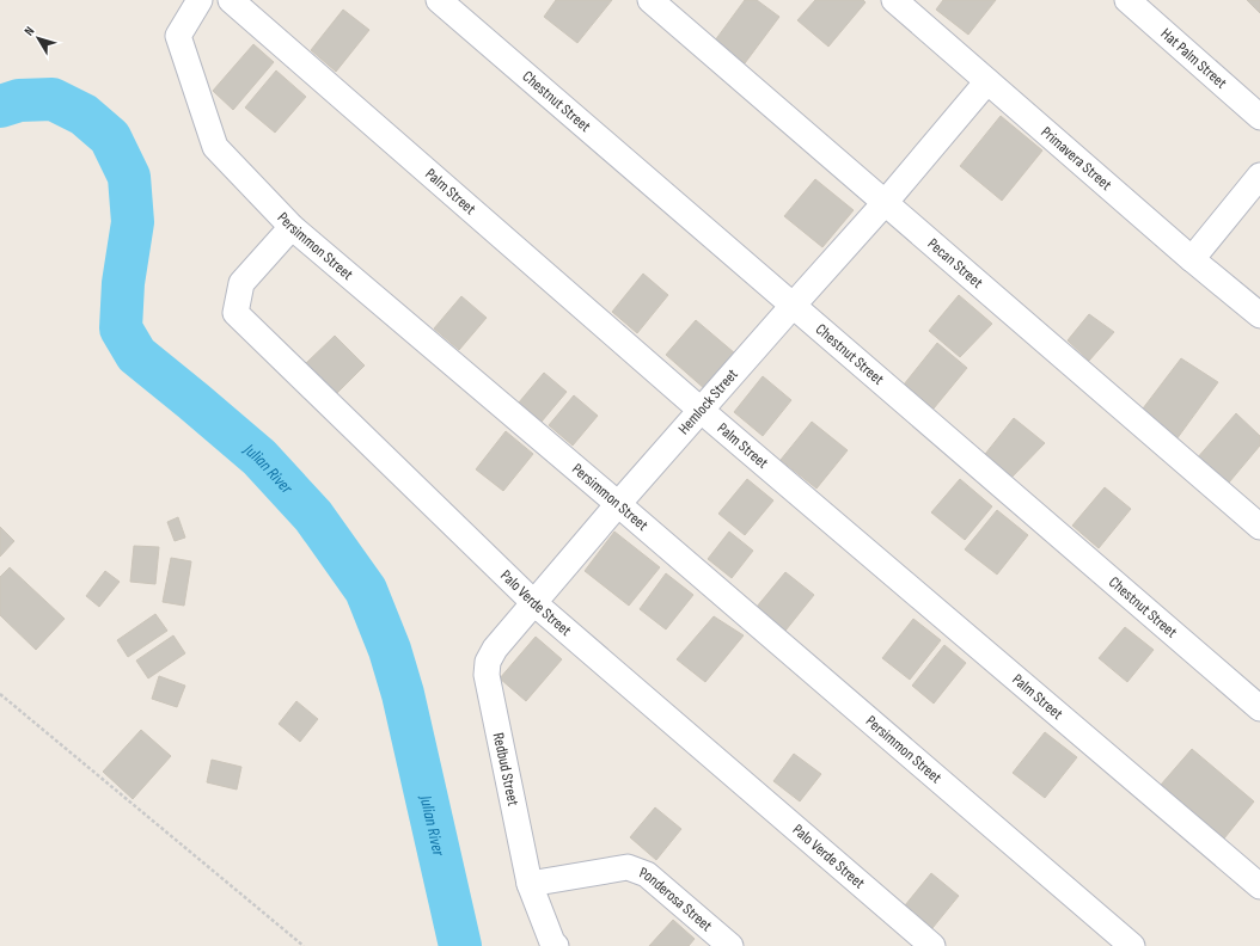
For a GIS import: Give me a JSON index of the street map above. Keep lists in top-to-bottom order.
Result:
{
  "streets": {
    "street": [
      "Hat Palm Street",
      "Chestnut Street",
      "Primavera Street",
      "Palm Street",
      "Persimmon Street",
      "Pecan Street",
      "Hemlock Street",
      "Palo Verde Street",
      "Redbud Street",
      "Ponderosa Street"
    ]
  },
  "crossings": [
    ["Chestnut Street", "Hemlock Street"],
    ["Primavera Street", "Hemlock Street"],
    ["Palm Street", "Hemlock Street"],
    ["Persimmon Street", "Hemlock Street"],
    ["Persimmon Street", "Palo Verde Street"],
    ["Pecan Street", "Hemlock Street"],
    ["Hemlock Street", "Palo Verde Street"],
    ["Hemlock Street", "Redbud Street"],
    ["Palo Verde Street", "Redbud Street"],
    ["Redbud Street", "Ponderosa Street"]
  ],
  "water": ["Julian River"],
  "north": "top left"
}
